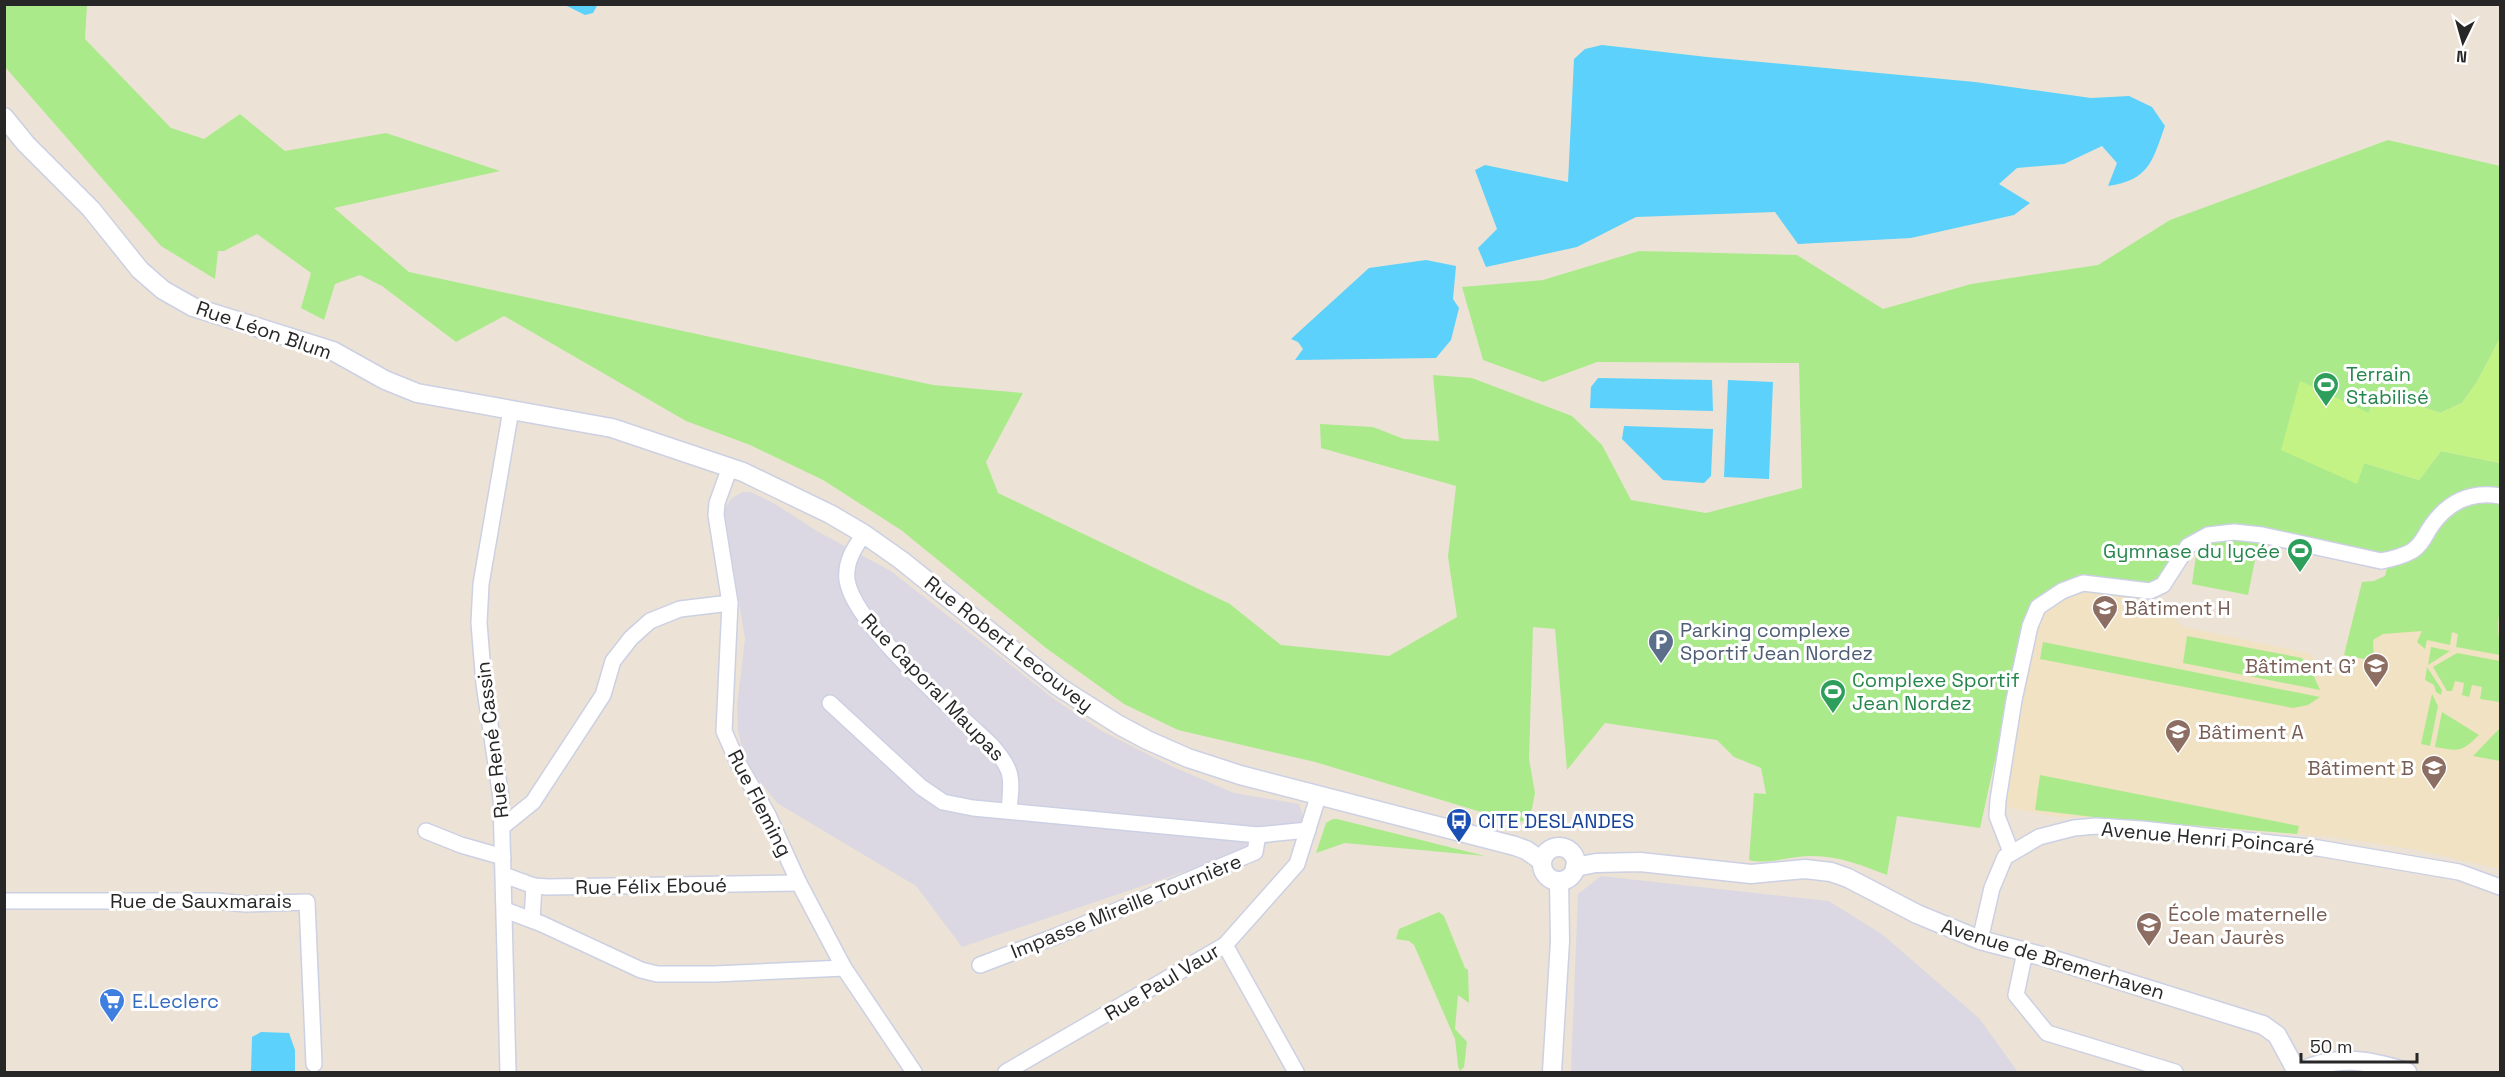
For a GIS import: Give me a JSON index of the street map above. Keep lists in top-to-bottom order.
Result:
{
  "streets": {
    "street": [
      "Rue Léon Blum",
      "Rue Robert Lecouvey",
      "Rue Caporal Maupas",
      "Rue René Cassin",
      "Rue Fleming",
      "Avenue Henri Poincaré",
      "Rue Félix Eboué",
      "Rue de Sauxmarais",
      "Impasse Mireille Tournière",
      "Avenue de Bremerhaven",
      "Rue Paul Vaur"
    ]
  },
  "crossings": [
    ["Rue Léon Blum", "Rue Robert Lecouvey"],
    ["Rue Léon Blum", "Rue René Cassin"],
    ["Rue Léon Blum", "Rue Fleming"],
    ["Rue Robert Lecouvey", "Rue Caporal Maupas"],
    ["Rue Robert Lecouvey", "Rue Fleming"],
    ["Rue Robert Lecouvey", "Avenue de Bremerhaven"],
    ["Rue Robert Lecouvey", "Rue Paul Vaur"],
    ["Rue René Cassin", "Rue Félix Eboué"],
    ["Rue Fleming", "Rue Félix Eboué"]
  ],
  "places": {
    "sports": ["Terrain Stabilisé", "Gymnase du lycée", "Complexe Sportif Jean Nordez"],
    "school or university": [
      "Bâtiment H",
      "Bâtiment G'",
      "Bâtiment A",
      "Bâtiment B",
      "École maternelle Jean Jaurès"
    ],
    "parking": ["Parking complexe Sportif Jean Nordez"],
    "bus stop": ["CITE DESLANDES"],
    "supermarket": ["E.Leclerc"]
  },
  "scale_bar": "50 m",
  "north": "bottom"
}
